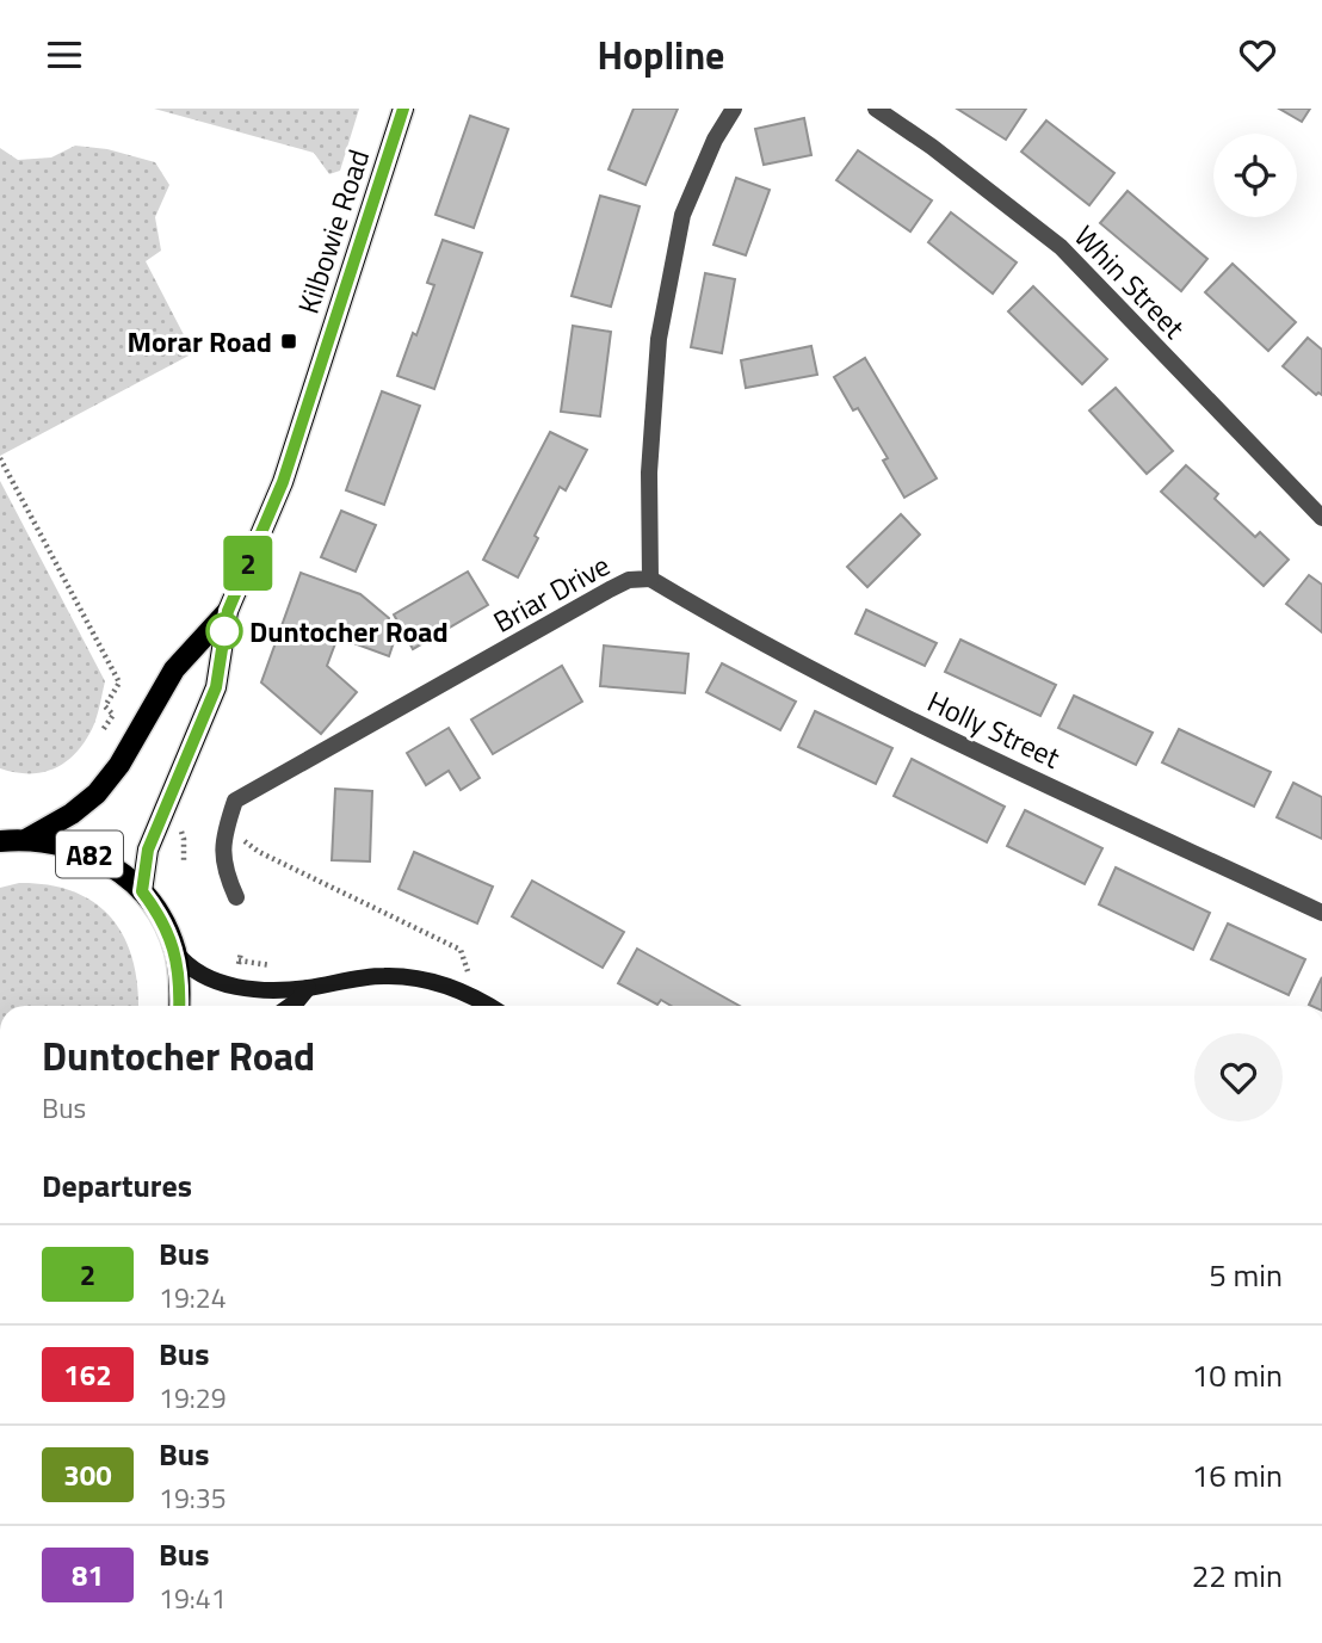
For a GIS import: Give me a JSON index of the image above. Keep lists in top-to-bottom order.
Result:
{
  "streets": {
    "main road": ["Kilbowie Road", "A82"],
    "street": ["Whin Street", "Briar Drive", "Holly Street"]
  },
  "crossings": [
    ["Kilbowie Road", "A82"],
    ["Briar Drive", "Holly Street"]
  ],
  "places": {
    "transit": ["Morar Road"],
    "other": ["Duntocher Road"]
  },
  "lines": ["bus line 2"],
  "page": {
    "header": "Hopline",
    "on_map": "2",
    "heading": [
      ["Duntocher Road", "Bus"],
      "Departures"
    ],
    "list": [
      {
        "mark": "2",
        "name": "Bus",
        "note": "19:24",
        "value": "5 min"
      },
      {
        "mark": "162",
        "name": "Bus",
        "note": "19:29",
        "value": "10 min"
      },
      {
        "mark": "300",
        "name": "Bus",
        "note": "19:35",
        "value": "16 min"
      },
      {
        "mark": "81",
        "name": "Bus",
        "note": "19:41",
        "value": "22 min"
      }
    ]
  }
}
